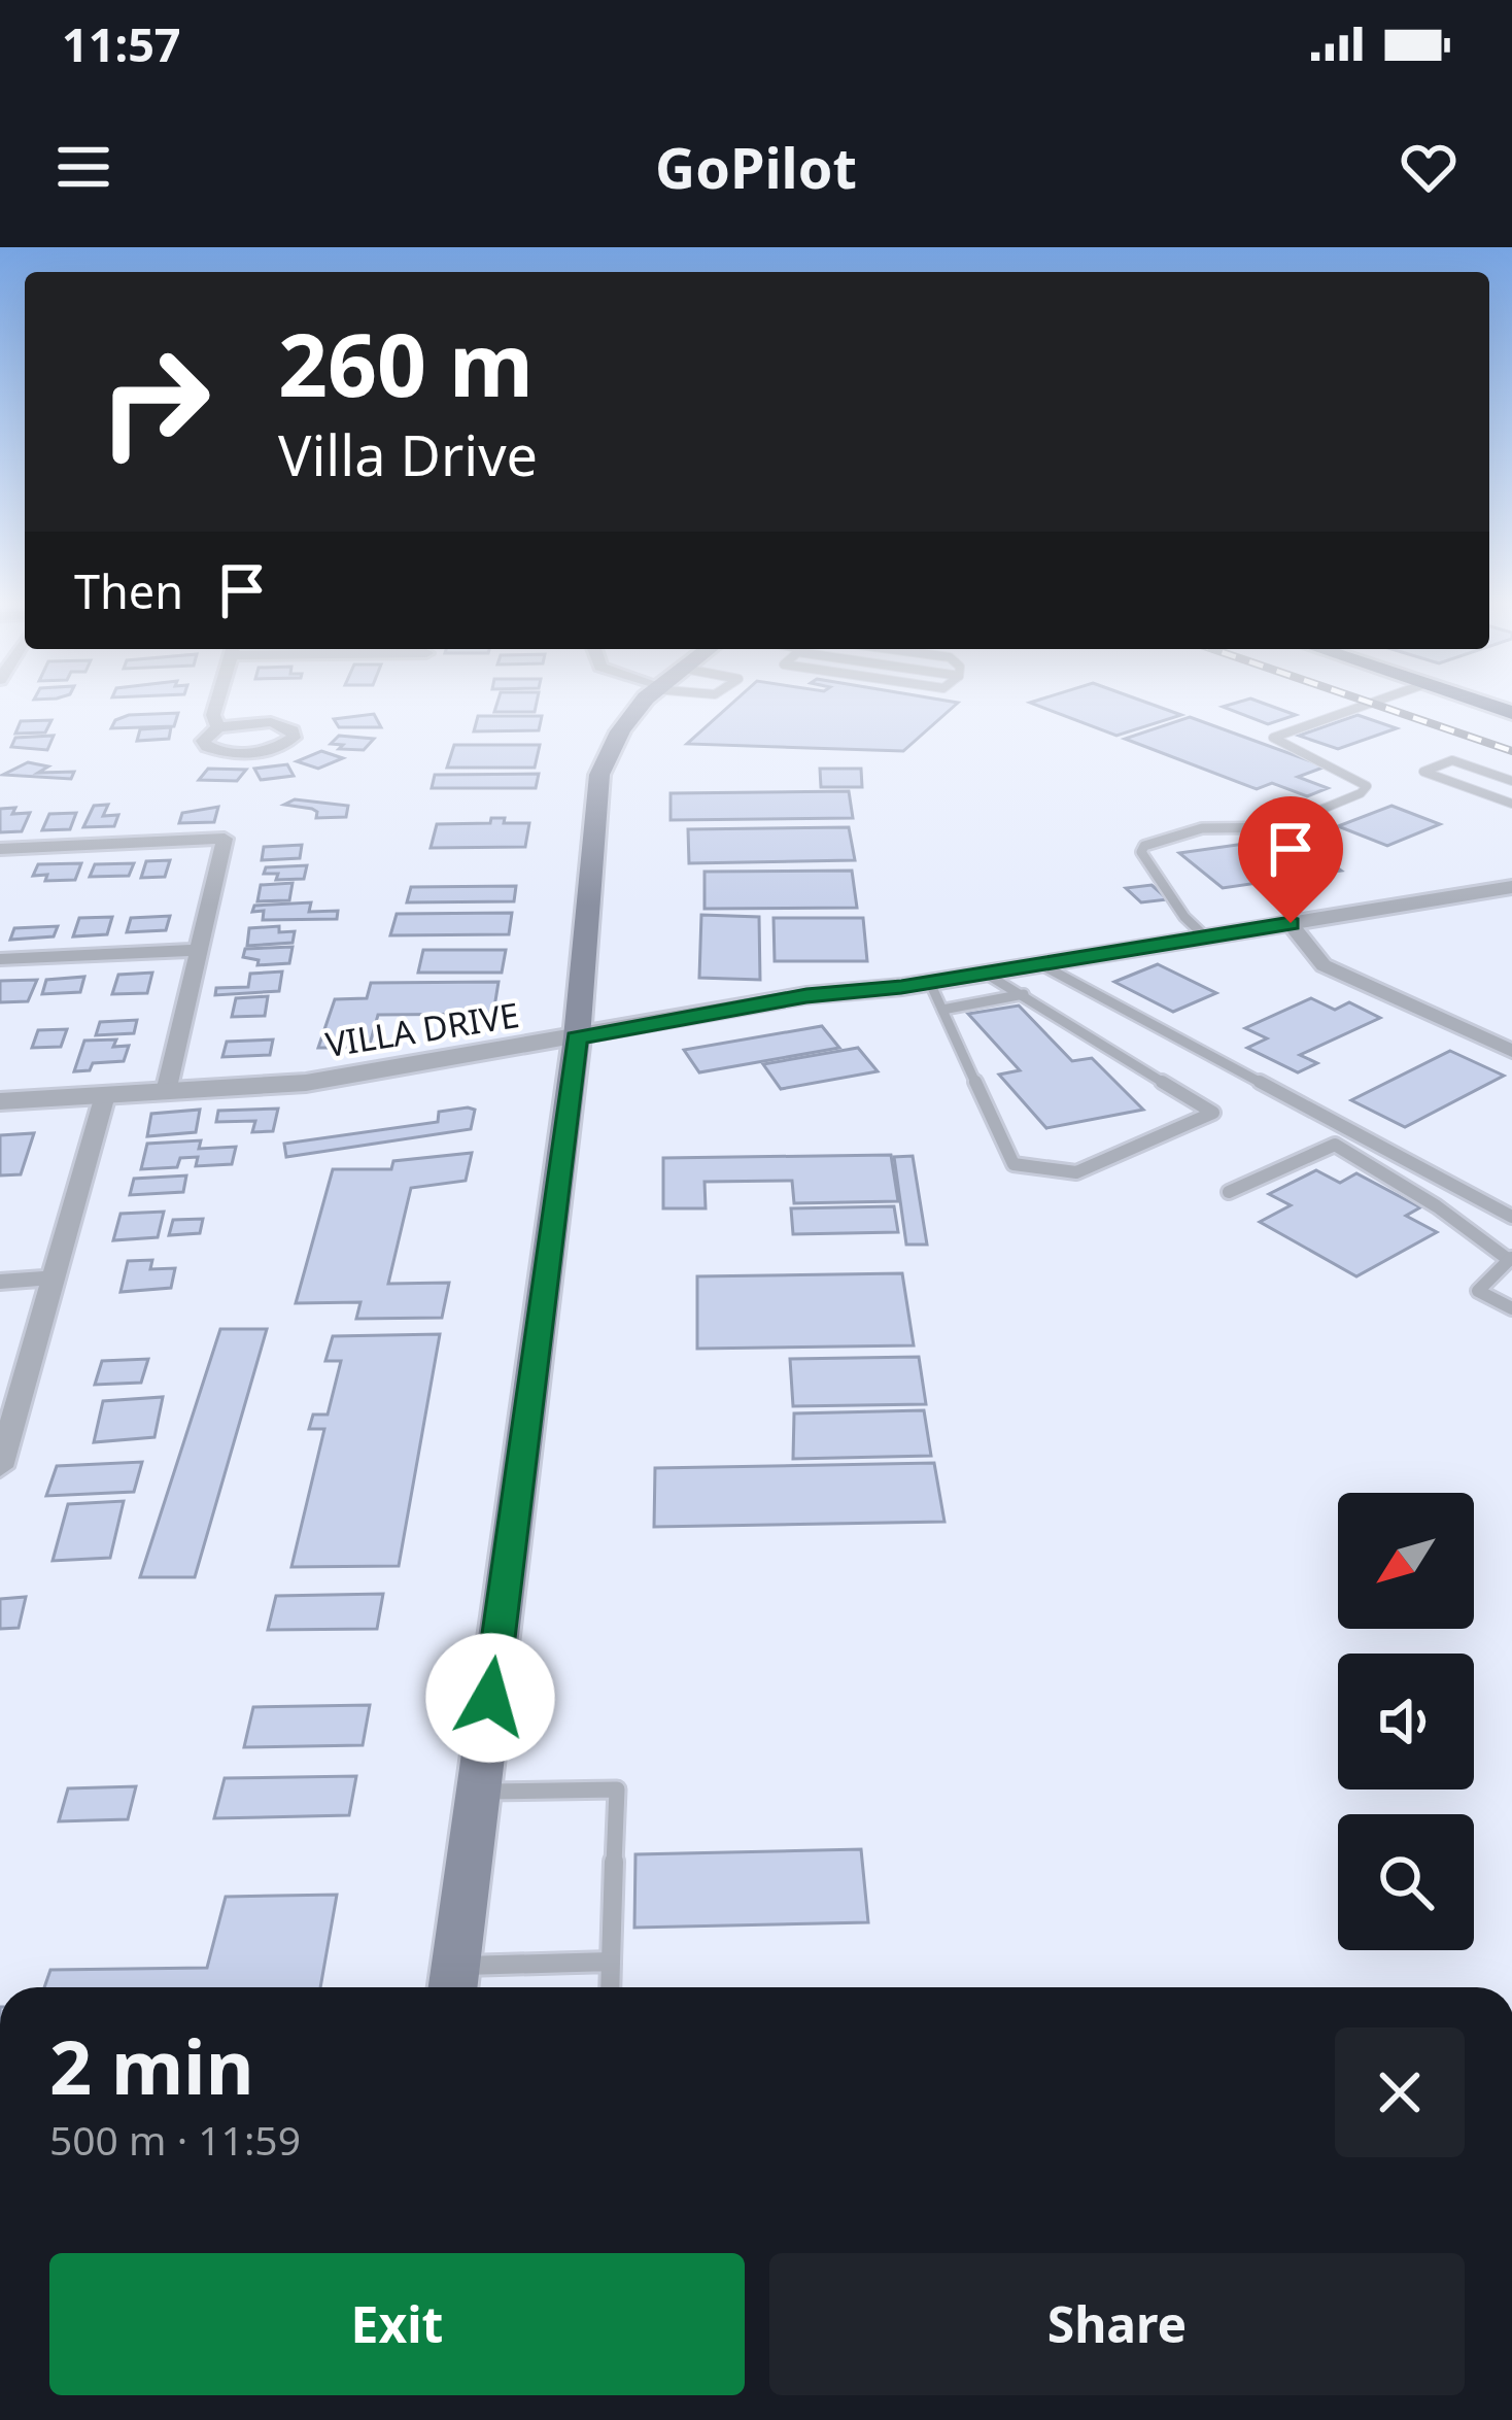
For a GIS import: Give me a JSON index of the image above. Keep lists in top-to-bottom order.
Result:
{
  "streets": {
    "street": ["VILLA DRIVE"]
  },
  "north": "bottom left",
  "page": {
    "status": "11:57",
    "header": "GoPilot",
    "turn": ["260 m", "Villa Drive"],
    "then": "Then",
    "heading": ["2 min", "500 m · 11:59"],
    "buttons": ["Exit", "Share"]
  }
}
